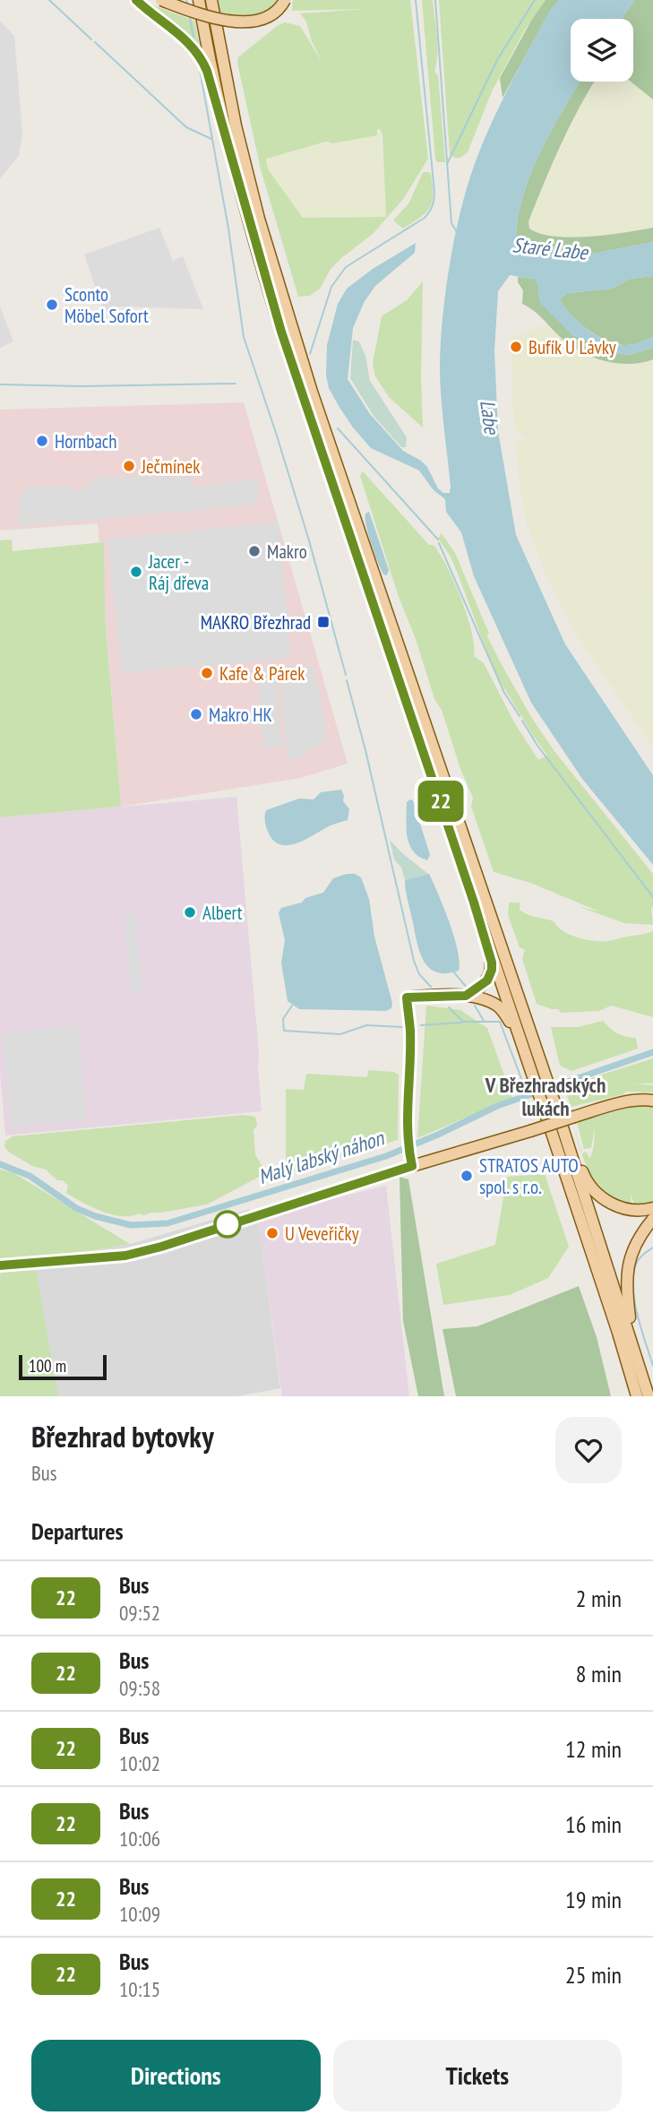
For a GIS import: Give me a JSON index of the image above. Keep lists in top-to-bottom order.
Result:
{
  "districts": ["V Březhradských lukách"],
  "water": ["Staré Labe", "Labe", "Malý labský náhon"],
  "places": {
    "other": [
      "Sconto Möbel Sofort",
      "Bufík U Lávky",
      "Hornbach",
      "Ječmínek",
      "Makro",
      "Jacer - Ráj dřeva",
      "Kafe & Párek",
      "Makro HK",
      "Albert",
      "STRATOS AUTO spol. s r.o.",
      "U Veveřičky"
    ],
    "transit": ["MAKRO Březhrad"]
  },
  "lines": ["bus line 22"],
  "scale_bar": "100 m",
  "page": {
    "on_map": "22",
    "scale": "100 m",
    "heading": [
      ["Březhrad bytovky", "Bus"],
      "Departures"
    ],
    "list": [
      {
        "mark": "22",
        "name": "Bus",
        "note": "09:52",
        "value": "2 min"
      },
      {
        "mark": "22",
        "name": "Bus",
        "note": "09:58",
        "value": "8 min"
      },
      {
        "mark": "22",
        "name": "Bus",
        "note": "10:02",
        "value": "12 min"
      },
      {
        "mark": "22",
        "name": "Bus",
        "note": "10:06",
        "value": "16 min"
      },
      {
        "mark": "22",
        "name": "Bus",
        "note": "10:09",
        "value": "19 min"
      },
      {
        "mark": "22",
        "name": "Bus",
        "note": "10:15",
        "value": "25 min"
      }
    ],
    "buttons": ["Directions", "Tickets"]
  }
}
